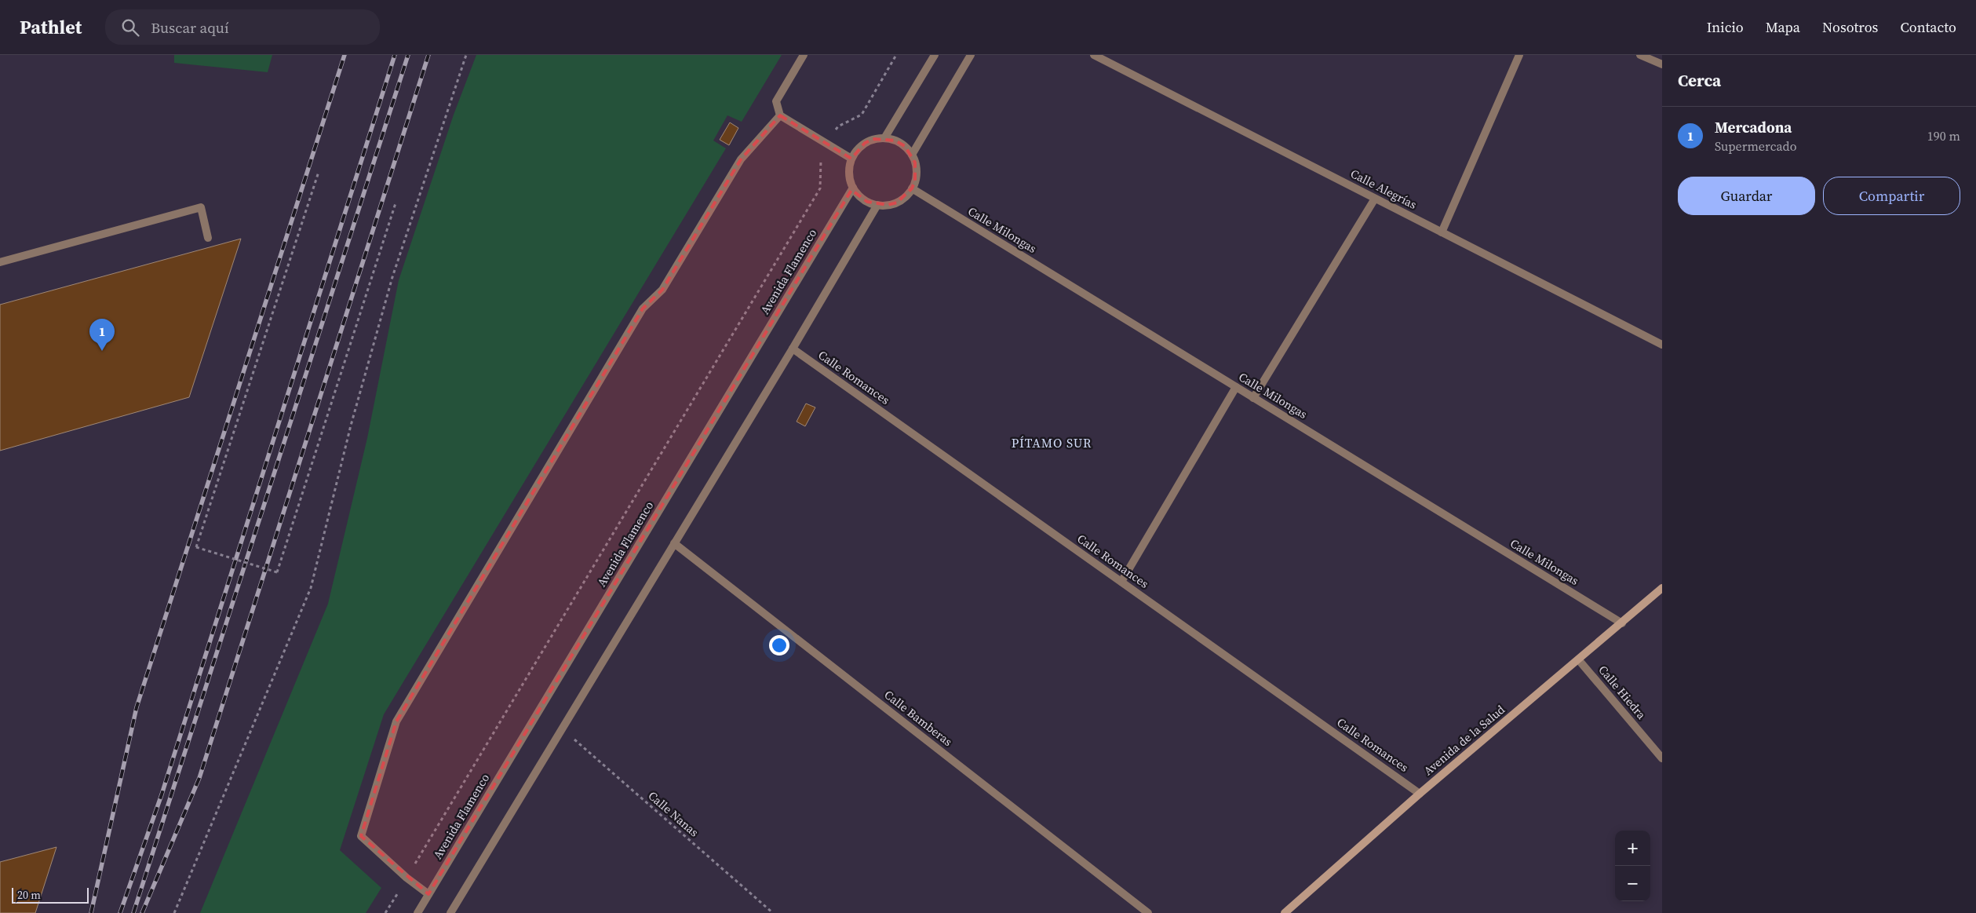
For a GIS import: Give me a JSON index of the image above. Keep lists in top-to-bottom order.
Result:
{
  "streets": {
    "street": [
      "Calle Alegrías",
      "Calle Milongas",
      "Avenida Flamenco",
      "Calle Romances",
      "Calle Hiedra",
      "Calle Bamberas",
      "Avenida de la Salud"
    ],
    "path": ["Calle Nanas"]
  },
  "crossings": [
    ["Calle Milongas", "Avenida Flamenco"],
    ["Calle Milongas", "Avenida de la Salud"],
    ["Calle Romances", "Avenida de la Salud"],
    ["Calle Hiedra", "Avenida de la Salud"]
  ],
  "districts": ["PÍTAMO SUR"],
  "scale_bar": "20 m",
  "page": {
    "header": "Pathlet",
    "search": "Buscar aquí",
    "nav": [
      "Inicio",
      "Mapa",
      "Nosotros",
      "Contacto"
    ],
    "heading": "Cerca",
    "list": [
      {
        "mark": "1",
        "name": "Mercadona",
        "note": "Supermercado",
        "value": "190 m"
      }
    ],
    "buttons": ["Guardar", "Compartir"],
    "pins": "1",
    "map_buttons": ["+", "−"],
    "scale": "20 m"
  }
}
